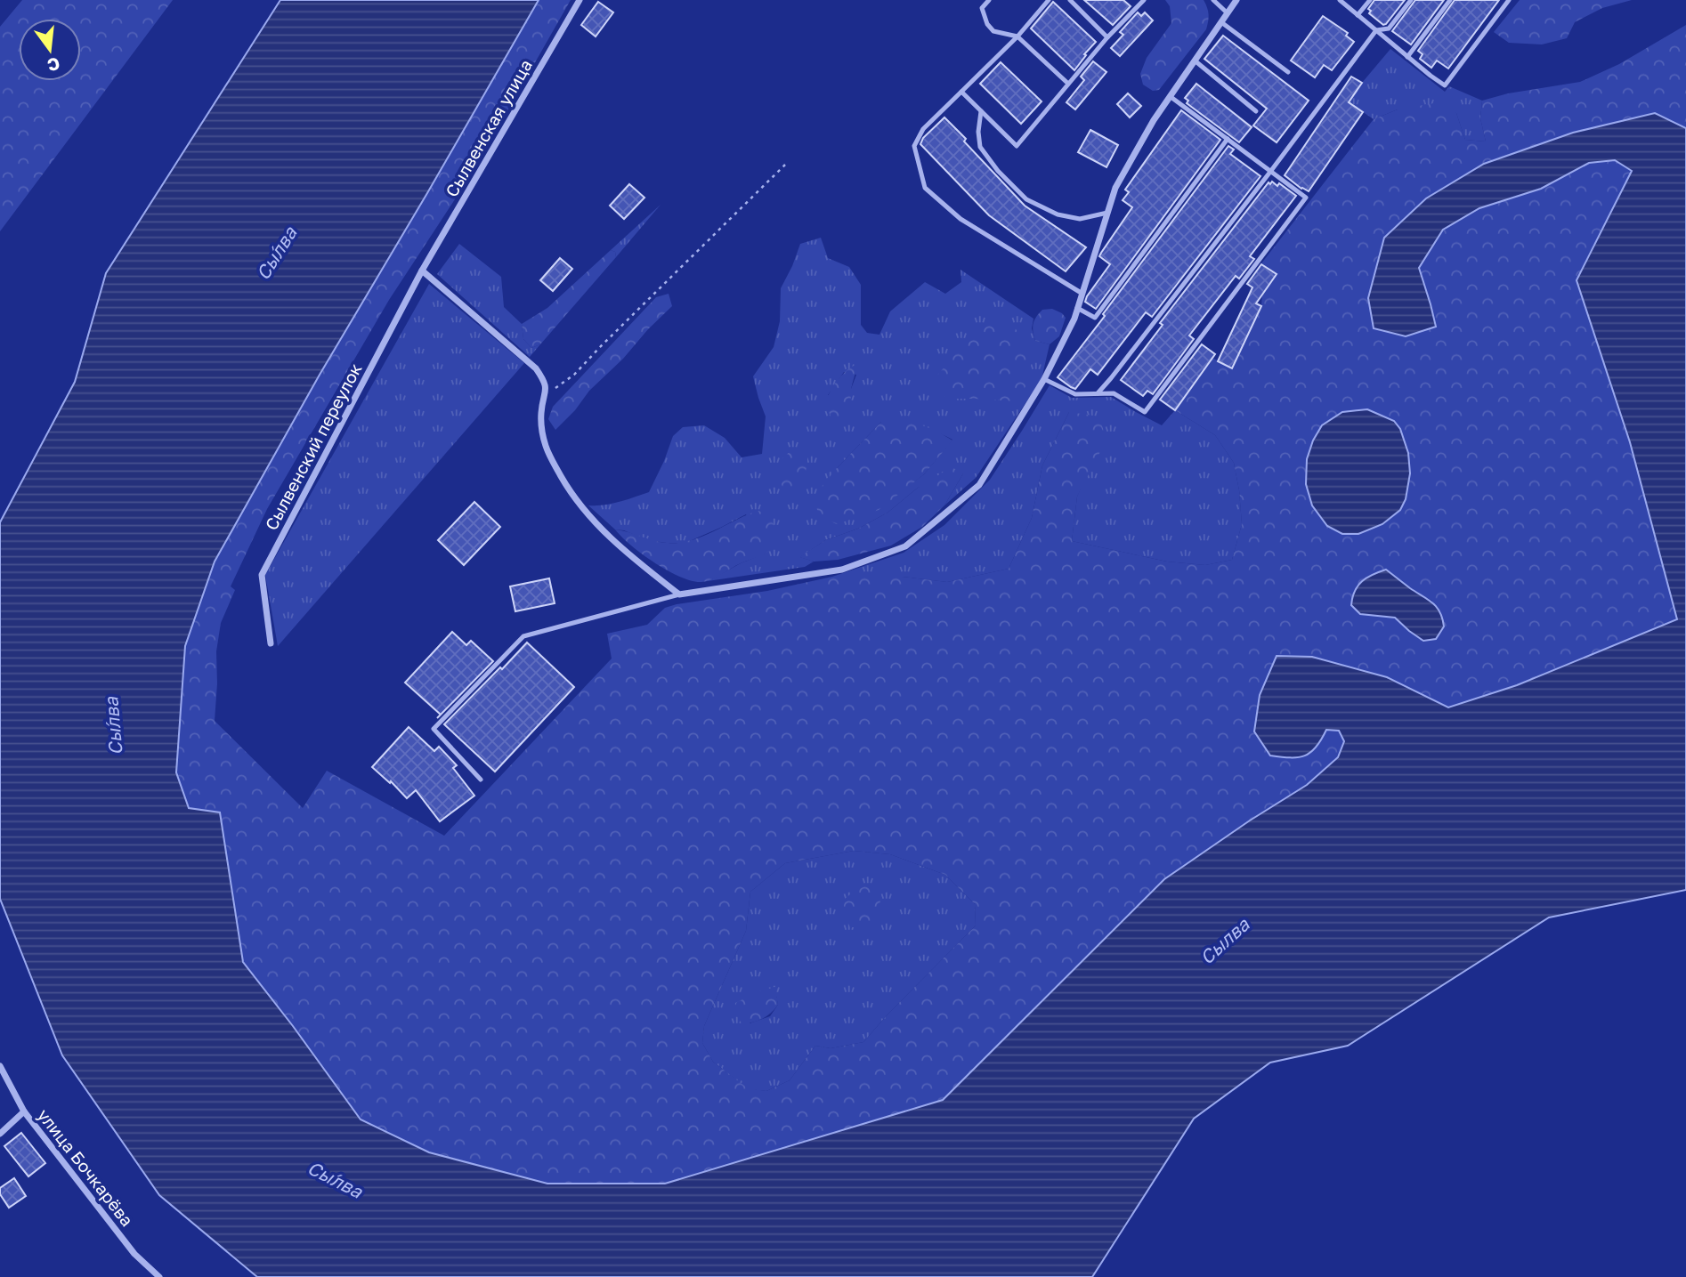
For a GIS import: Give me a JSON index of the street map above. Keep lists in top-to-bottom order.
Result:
{
  "streets": {
    "street": ["Сылвенская улица", "Сылвенский переулок", "улица Бочкарёва"]
  },
  "crossings": [
    ["Сылвенская улица", "Сылвенский переулок"]
  ],
  "water": ["Сы́лва", "Сылва"],
  "north": "bottom"
}
